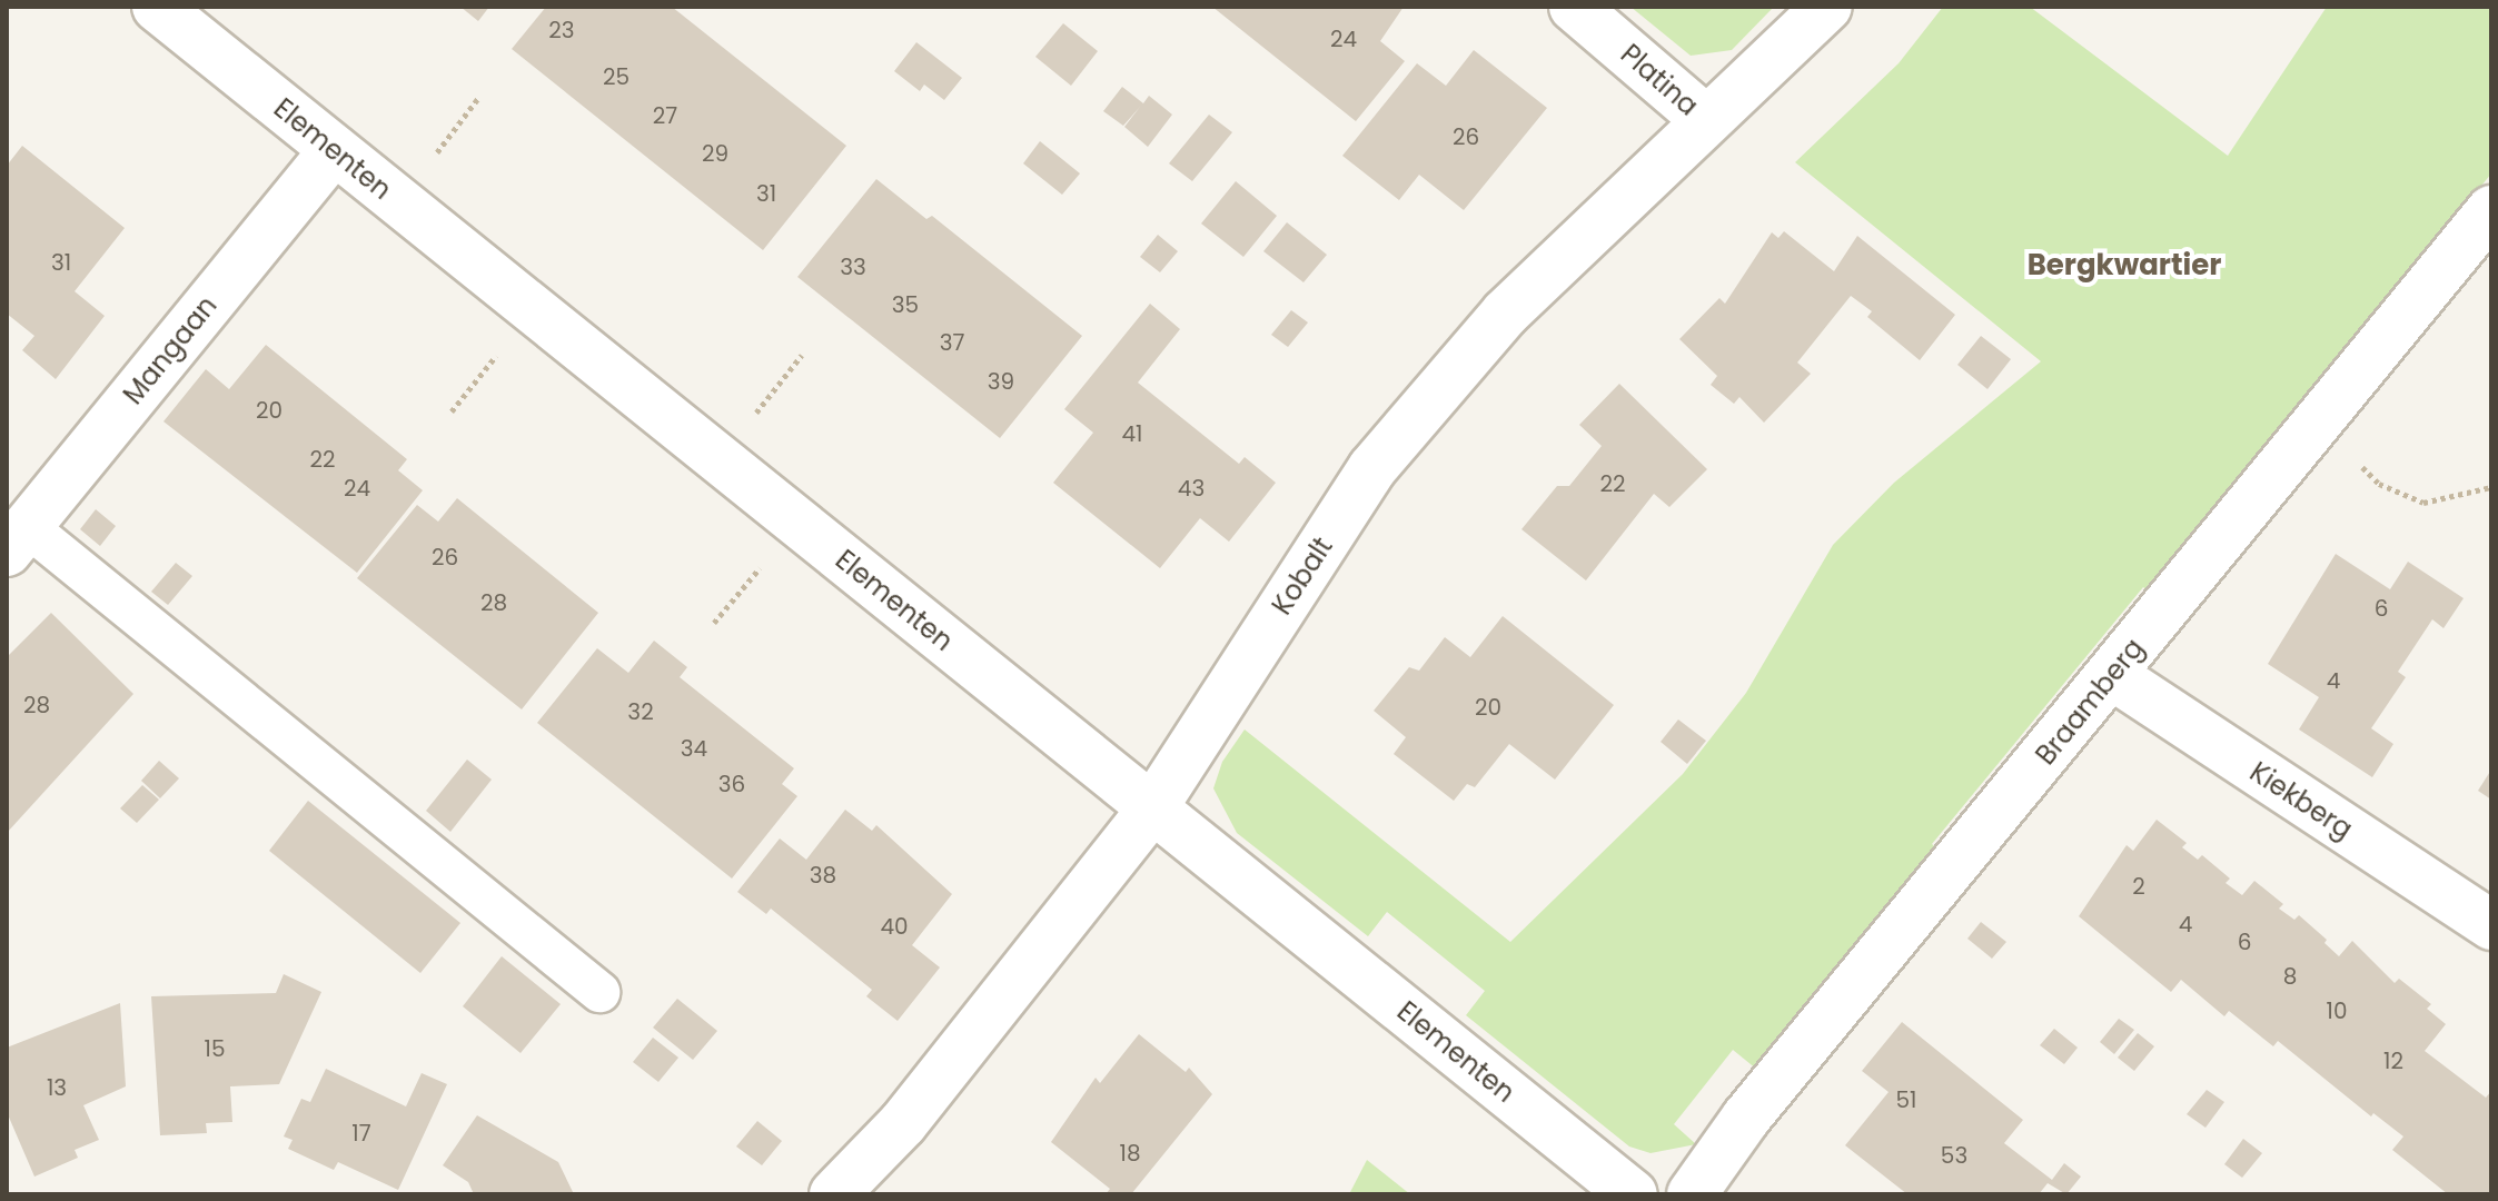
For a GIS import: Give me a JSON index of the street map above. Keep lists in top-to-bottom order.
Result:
{
  "streets": {
    "street": [
      "Platina",
      "Elementen",
      "Mangaan",
      "Kobalt",
      "Braamberg",
      "Kiekberg"
    ]
  },
  "crossings": [
    ["Platina", "Kobalt"],
    ["Elementen", "Mangaan"],
    ["Elementen", "Kobalt"],
    ["Braamberg", "Kiekberg"]
  ],
  "districts": ["Bergkwartier"],
  "house_numbers": [
    "23",
    "24",
    "25",
    "27",
    "26",
    "29",
    "31",
    "31",
    "33",
    "35",
    "37",
    "39",
    "20",
    "41",
    "22",
    "22",
    "24",
    "43",
    "26",
    "28",
    "6",
    "4",
    "28",
    "20",
    "32",
    "34",
    "36",
    "38",
    "2",
    "4",
    "40",
    "6",
    "8",
    "10",
    "15",
    "12",
    "13",
    "51",
    "17",
    "18",
    "53"
  ]
}
